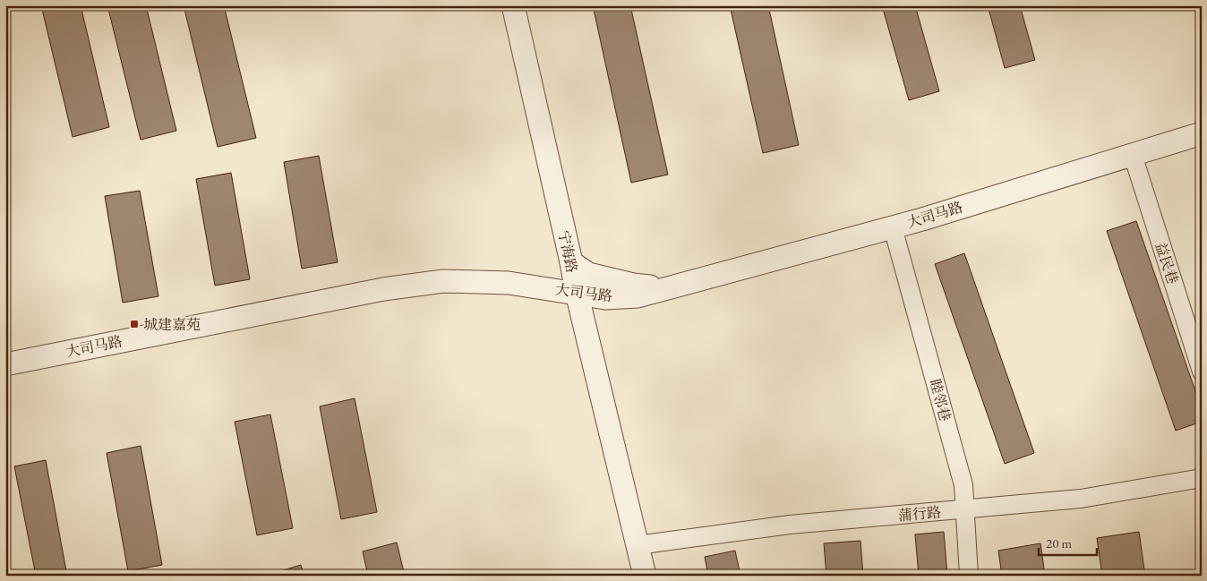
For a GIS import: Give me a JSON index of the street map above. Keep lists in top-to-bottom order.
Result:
{
  "streets": {
    "street": [
      "大司马路",
      "宁海路",
      "益民巷",
      "睦邻巷",
      "蒲行路"
    ]
  },
  "crossings": [
    ["大司马路", "宁海路"],
    ["大司马路", "益民巷"],
    ["大司马路", "睦邻巷"],
    ["宁海路", "蒲行路"],
    ["睦邻巷", "蒲行路"]
  ],
  "places": {
    "transit": ["城建嘉苑"]
  },
  "scale_bar": "20 m"
}
